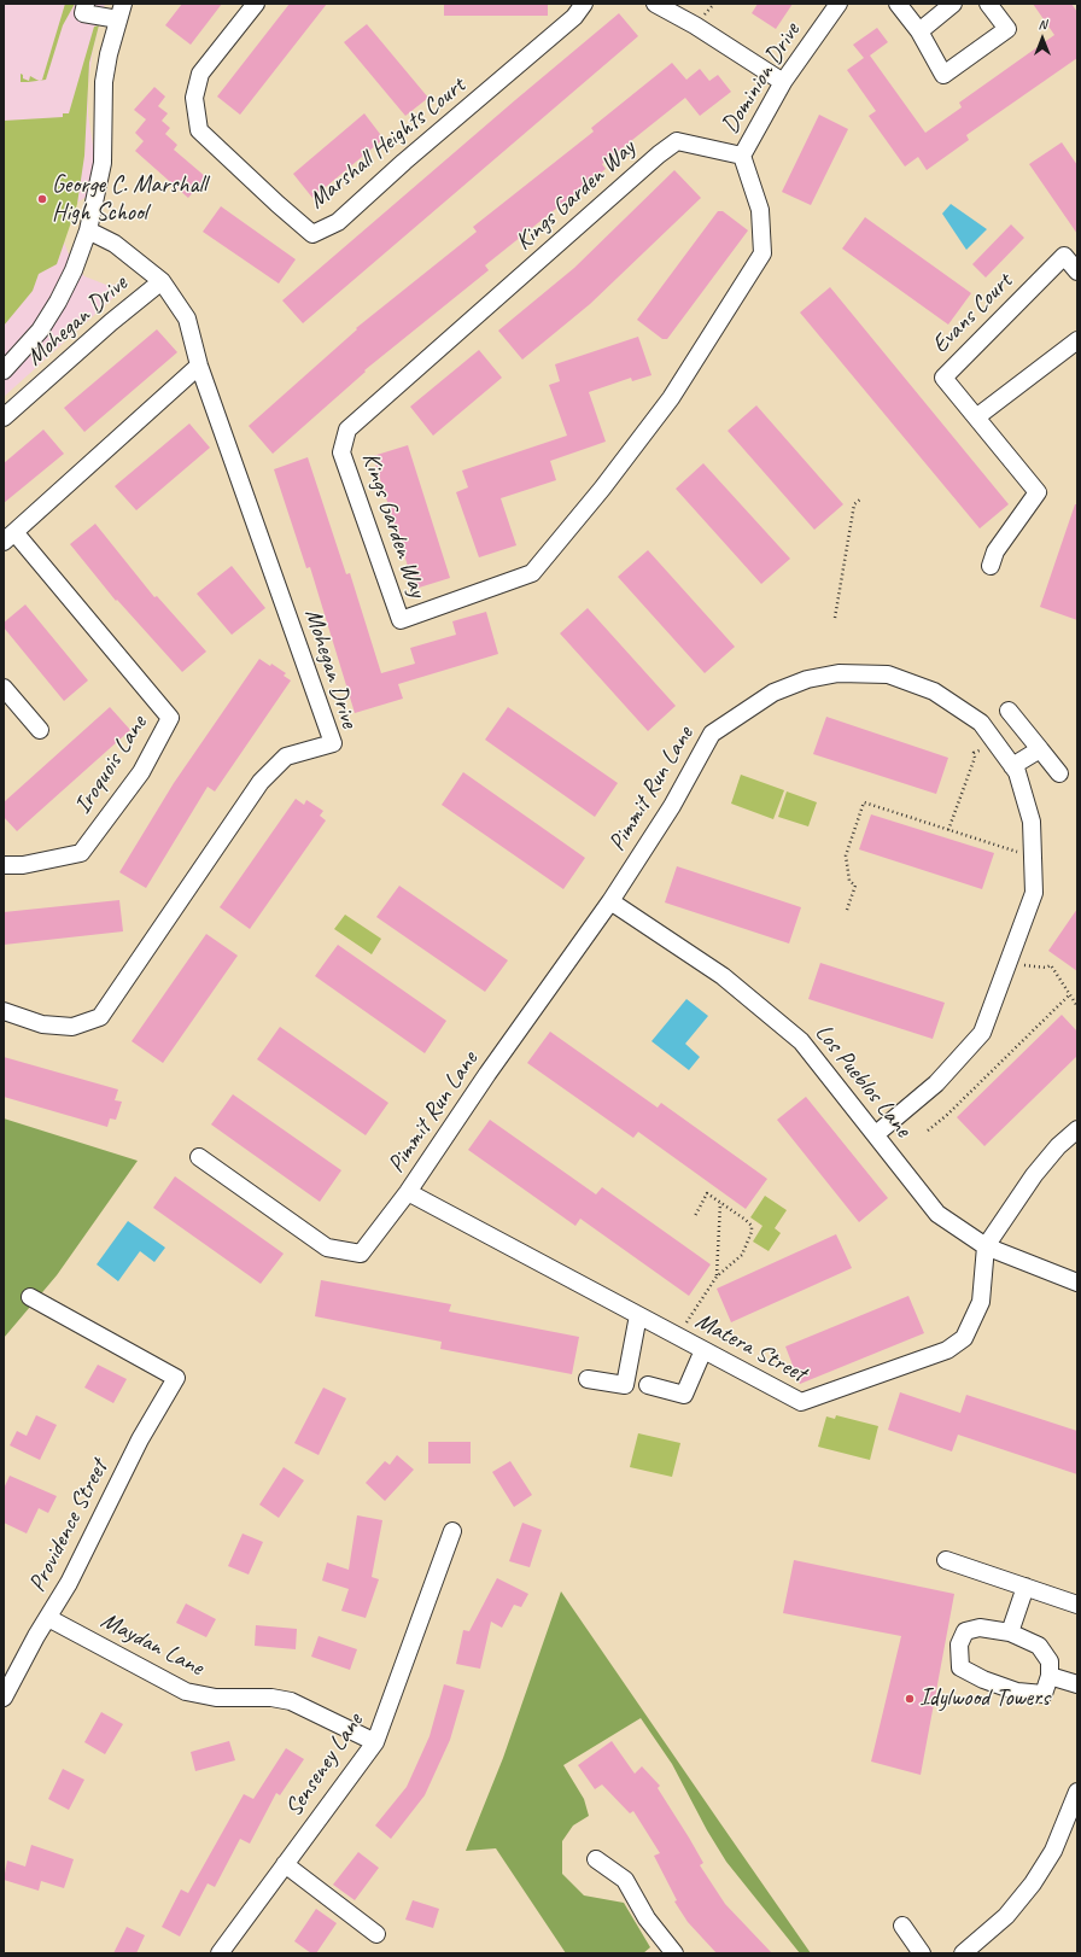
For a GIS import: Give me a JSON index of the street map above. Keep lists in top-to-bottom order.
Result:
{
  "streets": {
    "street": [
      "Dominion Drive",
      "Marshall Heights Court",
      "Kings Garden Way",
      "Evans Court",
      "Mohegan Drive",
      "Iroquois Lane",
      "Pimmit Run Lane",
      "Los Pueblos Lane",
      "Matera Street",
      "Providence Street",
      "Maydan Lane",
      "Senseney Lane"
    ]
  },
  "crossings": [
    ["Dominion Drive", "Kings Garden Way"],
    ["Mohegan Drive", "Iroquois Lane"],
    ["Pimmit Run Lane", "Los Pueblos Lane"],
    ["Pimmit Run Lane", "Matera Street"],
    ["Los Pueblos Lane", "Matera Street"],
    ["Providence Street", "Maydan Lane"],
    ["Maydan Lane", "Senseney Lane"]
  ],
  "places": ["George C. Marshall High School", "Idylwood Towers"],
  "north": "top"
}
